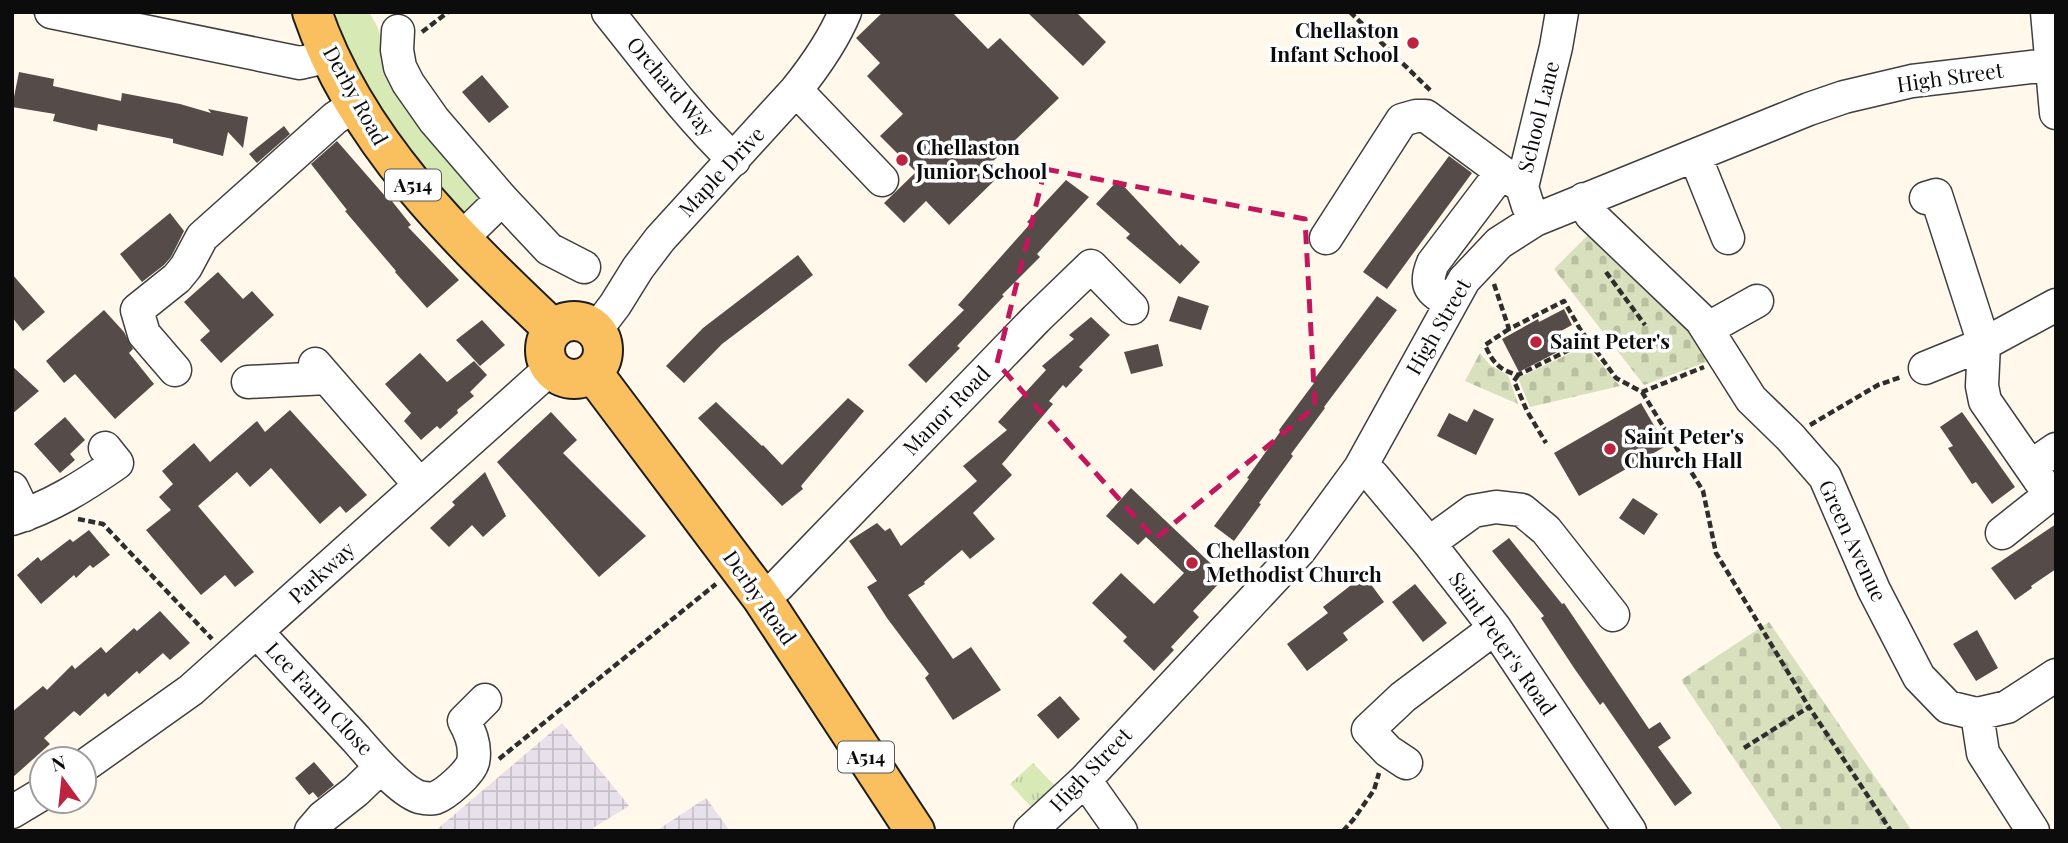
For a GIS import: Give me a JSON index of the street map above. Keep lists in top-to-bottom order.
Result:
{
  "streets": {
    "main road": ["Derby Road", "A514"],
    "street": [
      "High Street",
      "Orchard Way",
      "School Lane",
      "Maple Drive",
      "Manor Road",
      "Green Avenue",
      "Parkway",
      "Saint Peter's Road",
      "Lee Farm Close"
    ]
  },
  "crossings": [
    ["High Street", "School Lane"],
    ["High Street", "Green Avenue"],
    ["High Street", "Saint Peter's Road"],
    ["Orchard Way", "Maple Drive"],
    ["Derby Road", "Maple Drive"],
    ["Derby Road", "Manor Road"],
    ["Derby Road", "Parkway"],
    ["Maple Drive", "Parkway"],
    ["Parkway", "Lee Farm Close"]
  ],
  "places": [
    "Chellaston Infant School",
    "Chellaston Junior School",
    "Saint Peter's",
    "Saint Peter's Church Hall",
    "Chellaston Methodist Church"
  ],
  "north": "top"
}
